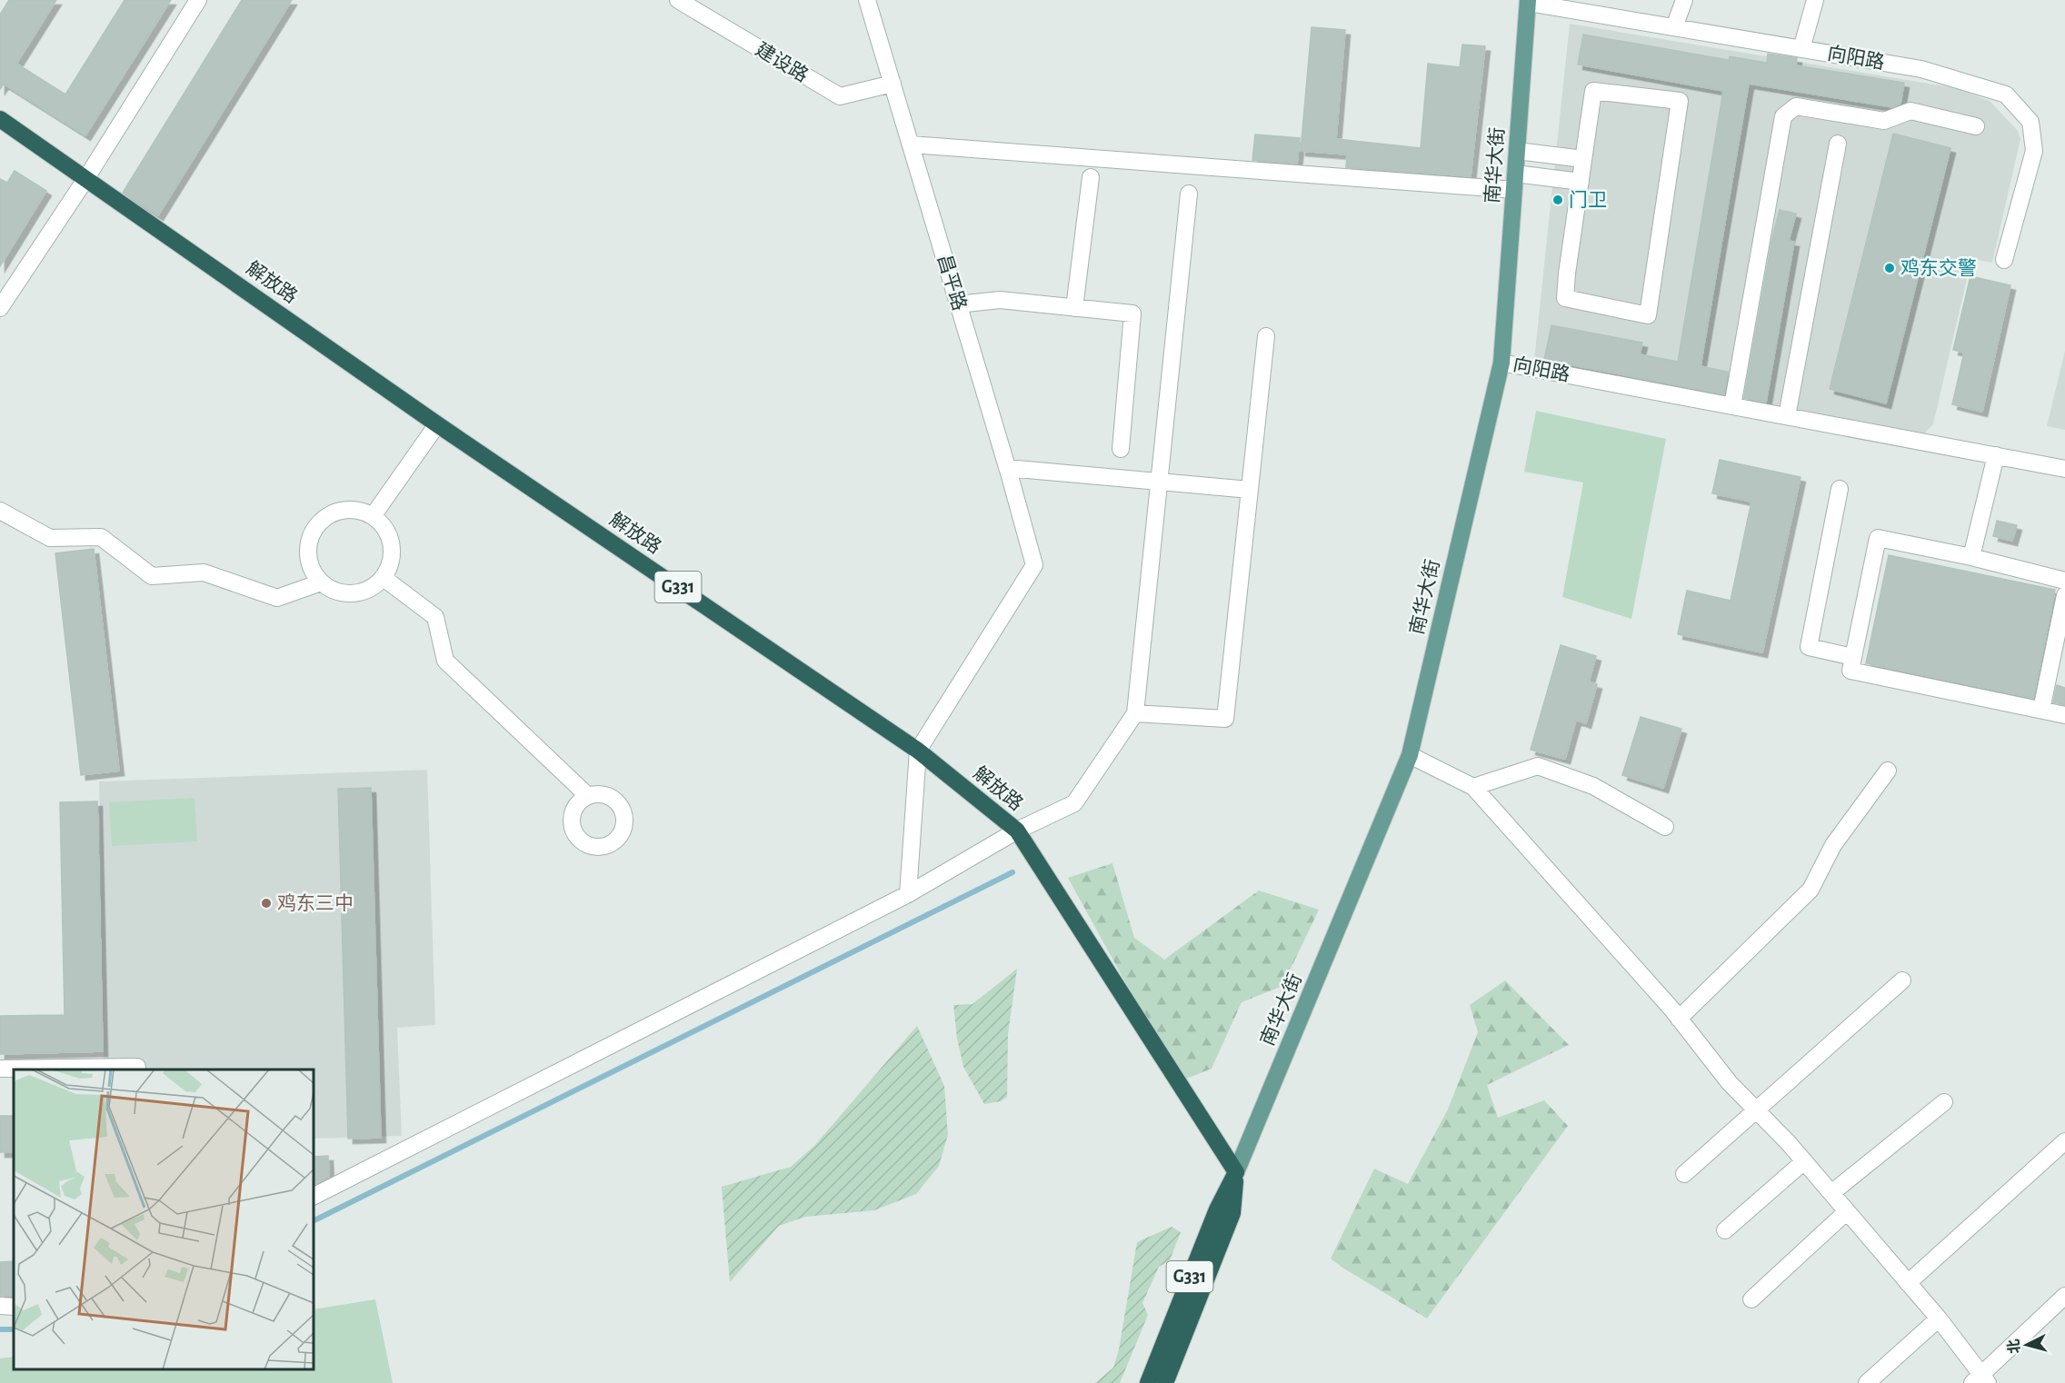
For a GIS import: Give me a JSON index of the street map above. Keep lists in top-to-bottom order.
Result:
{
  "streets": {
    "highway": ["南华大街", "解放路", "G331"],
    "street": ["向阳路", "建设路", "昌平路"]
  },
  "crossings": [
    ["向阳路", "南华大街"],
    ["建设路", "昌平路"],
    ["南华大街", "解放路"],
    ["解放路", "昌平路"]
  ],
  "places": ["门卫", "鸡东交警", "鸡东三中"],
  "north": "left"
}
